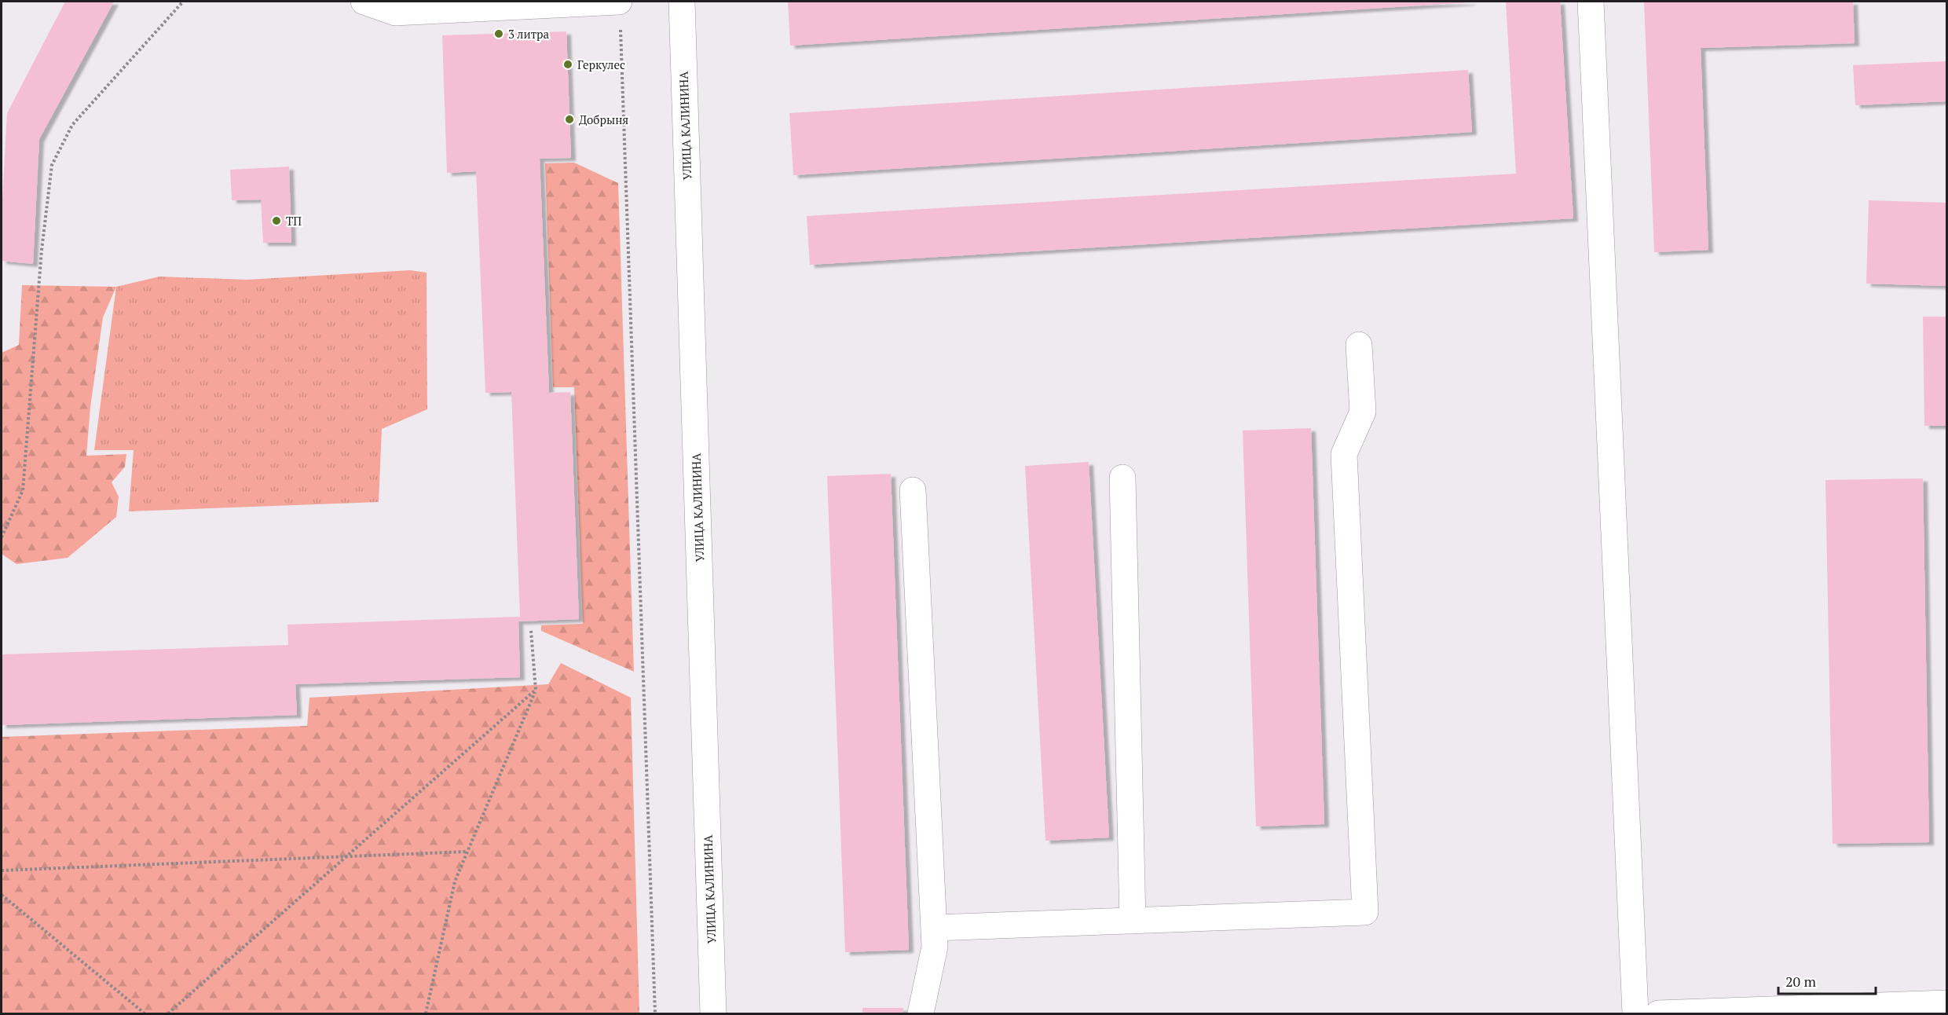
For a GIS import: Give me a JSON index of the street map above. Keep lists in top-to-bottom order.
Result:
{
  "streets": {
    "street": ["УЛИЦА КАЛИНИНА"]
  },
  "places": [
    "3 литра",
    "Геркулес",
    "Добрыня",
    "ТП"
  ],
  "scale_bar": "20 m"
}
